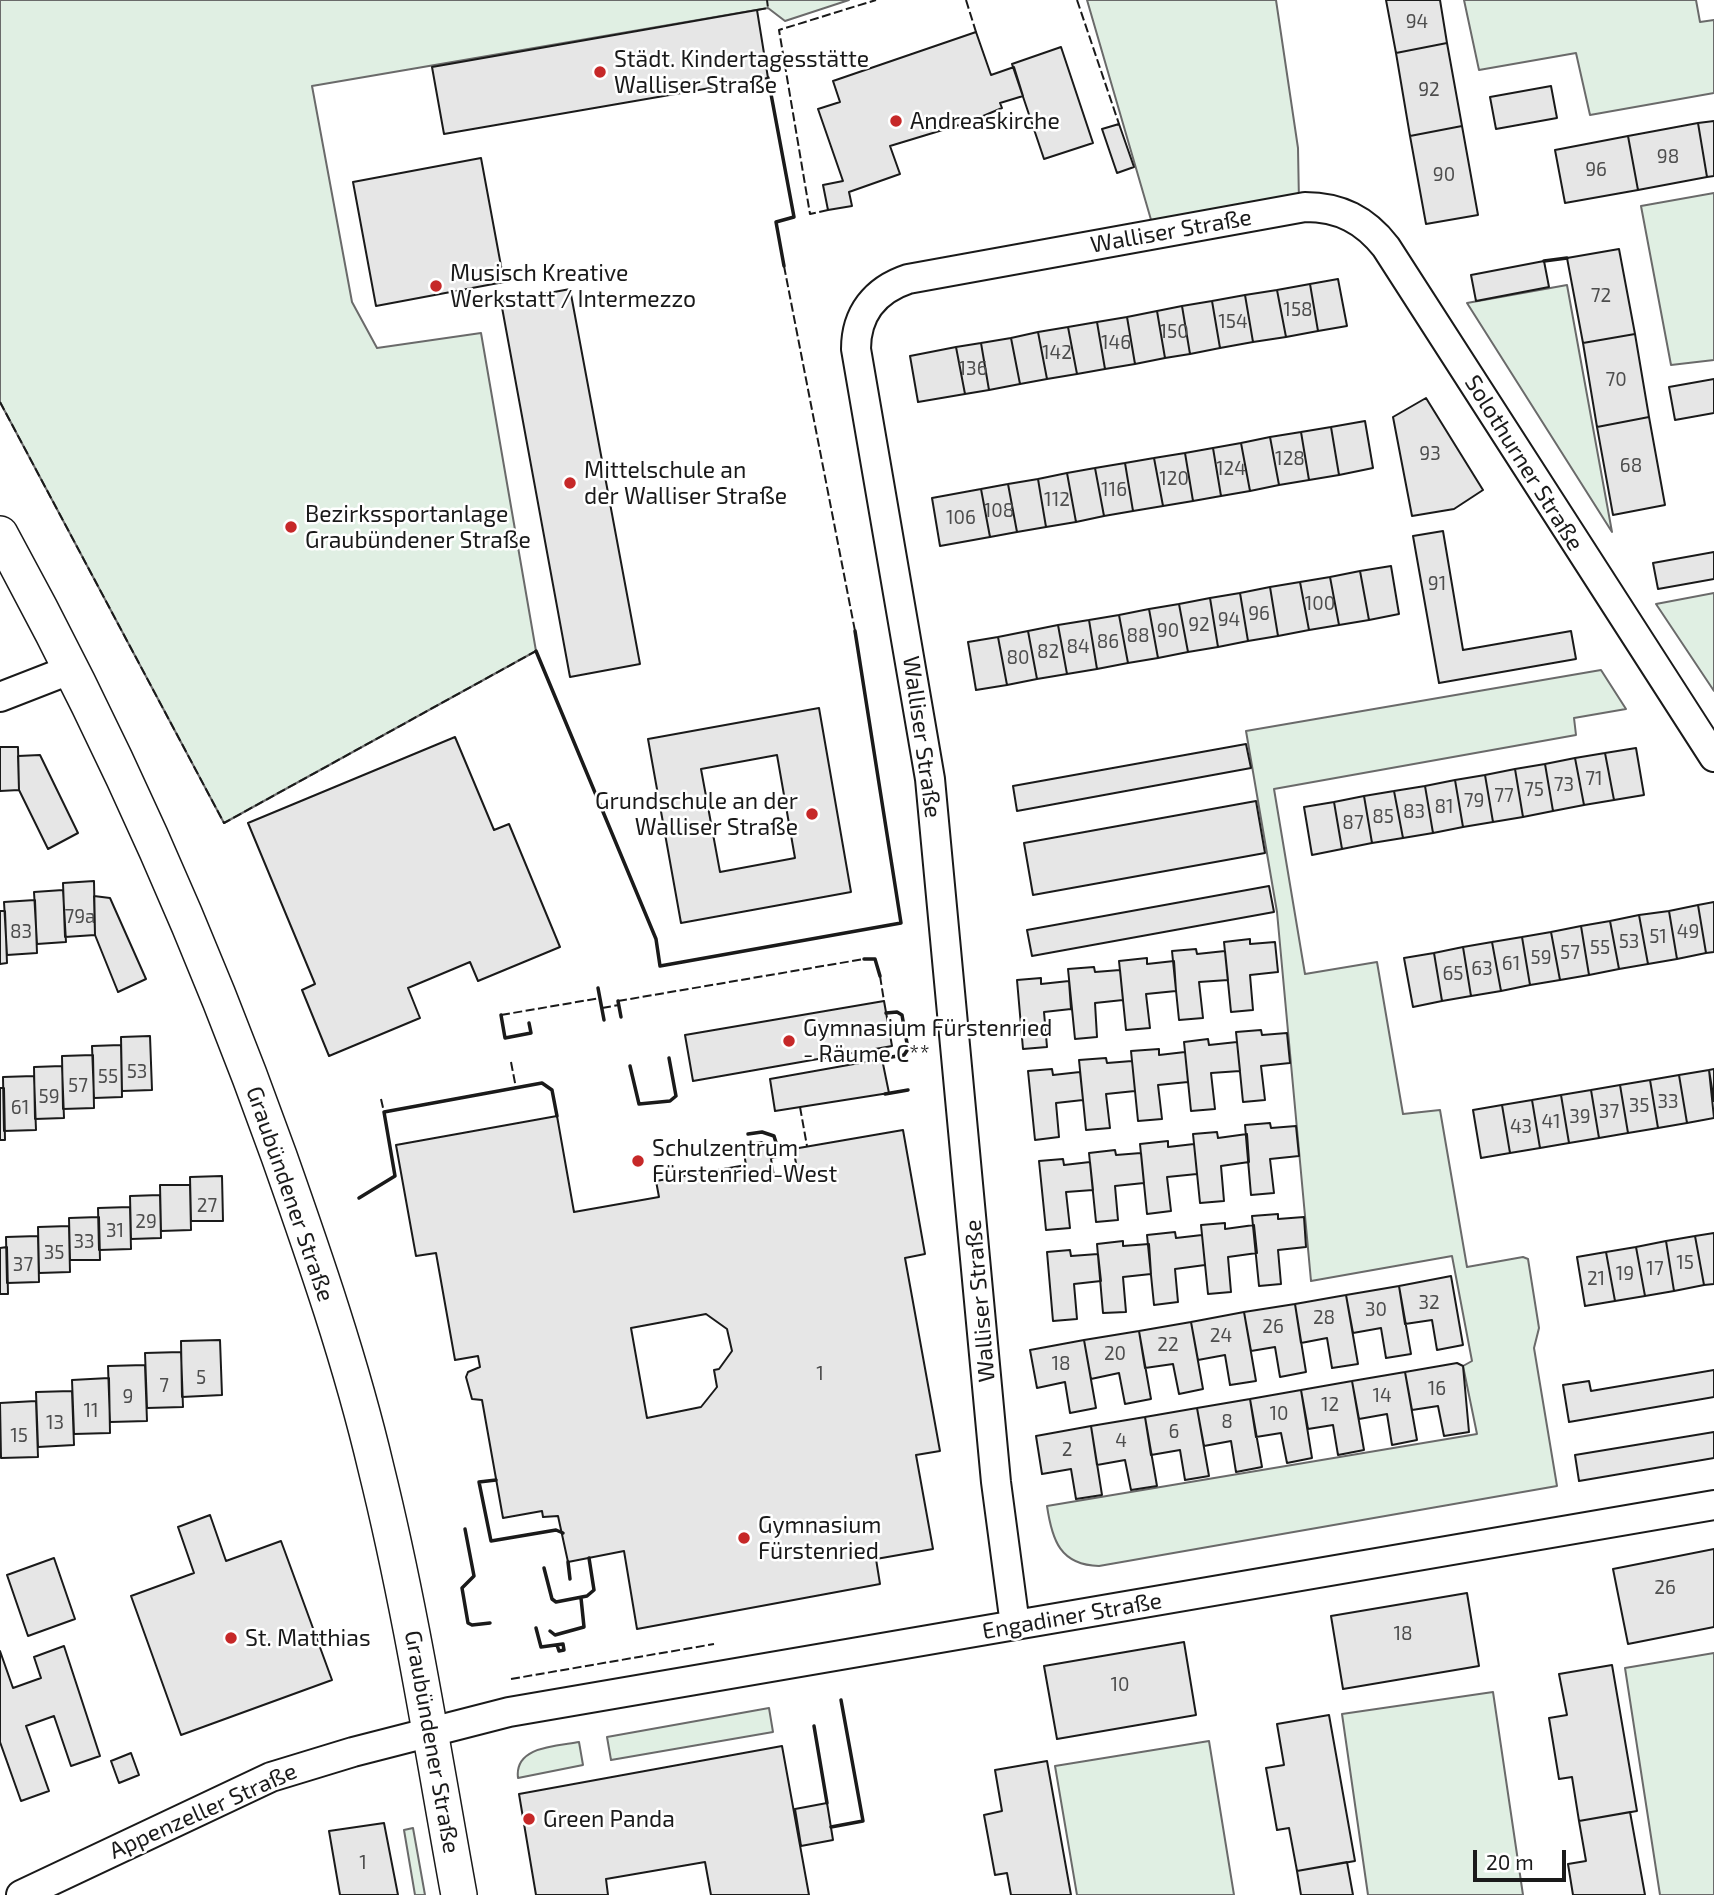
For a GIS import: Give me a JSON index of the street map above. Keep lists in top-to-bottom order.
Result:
{
  "streets": {
    "street": [
      "Walliser Straße",
      "Solothurner Straße",
      "Graubündener Straße",
      "Engadiner Straße",
      "Appenzeller Straße"
    ]
  },
  "crossings": [
    ["Walliser Straße", "Solothurner Straße"],
    ["Walliser Straße", "Engadiner Straße"],
    ["Graubündener Straße", "Engadiner Straße"],
    ["Graubündener Straße", "Appenzeller Straße"],
    ["Engadiner Straße", "Appenzeller Straße"]
  ],
  "places": [
    "Städt. Kindertagesstätte Walliser Straße",
    "Andreaskirche",
    "Musisch Kreative Werkstatt / Intermezzo",
    "Mittelschule an der Walliser Straße",
    "Bezirkssportanlage Graubündener Straße",
    "Grundschule an der Walliser Straße",
    "Gymnasium Fürstenried - Räume C**",
    "Schulzentrum Fürstenried-West",
    "Gymnasium Fürstenried",
    "St. Matthias",
    "Green Panda"
  ],
  "house_numbers": [
    "94",
    "92",
    "98",
    "96",
    "90",
    "72",
    "158",
    "154",
    "150",
    "146",
    "142",
    "136",
    "70",
    "93",
    "128",
    "68",
    "124",
    "120",
    "116",
    "112",
    "108",
    "106",
    "91",
    "100",
    "96",
    "94",
    "92",
    "90",
    "88",
    "86",
    "84",
    "82",
    "80",
    "71",
    "73",
    "75",
    "77",
    "79",
    "81",
    "83",
    "85",
    "87",
    "79a",
    "83",
    "49",
    "51",
    "53",
    "55",
    "57",
    "59",
    "61",
    "63",
    "65",
    "53",
    "55",
    "57",
    "59",
    "33",
    "35",
    "61",
    "37",
    "39",
    "41",
    "43",
    "27",
    "29",
    "31",
    "33",
    "35",
    "15",
    "37",
    "17",
    "19",
    "21",
    "32",
    "30",
    "28",
    "26",
    "24",
    "22",
    "20",
    "18",
    "1",
    "5",
    "7",
    "16",
    "14",
    "9",
    "12",
    "11",
    "10",
    "8",
    "13",
    "6",
    "15",
    "4",
    "2",
    "26",
    "18",
    "10",
    "1"
  ],
  "scale_bar": "20 m"
}
